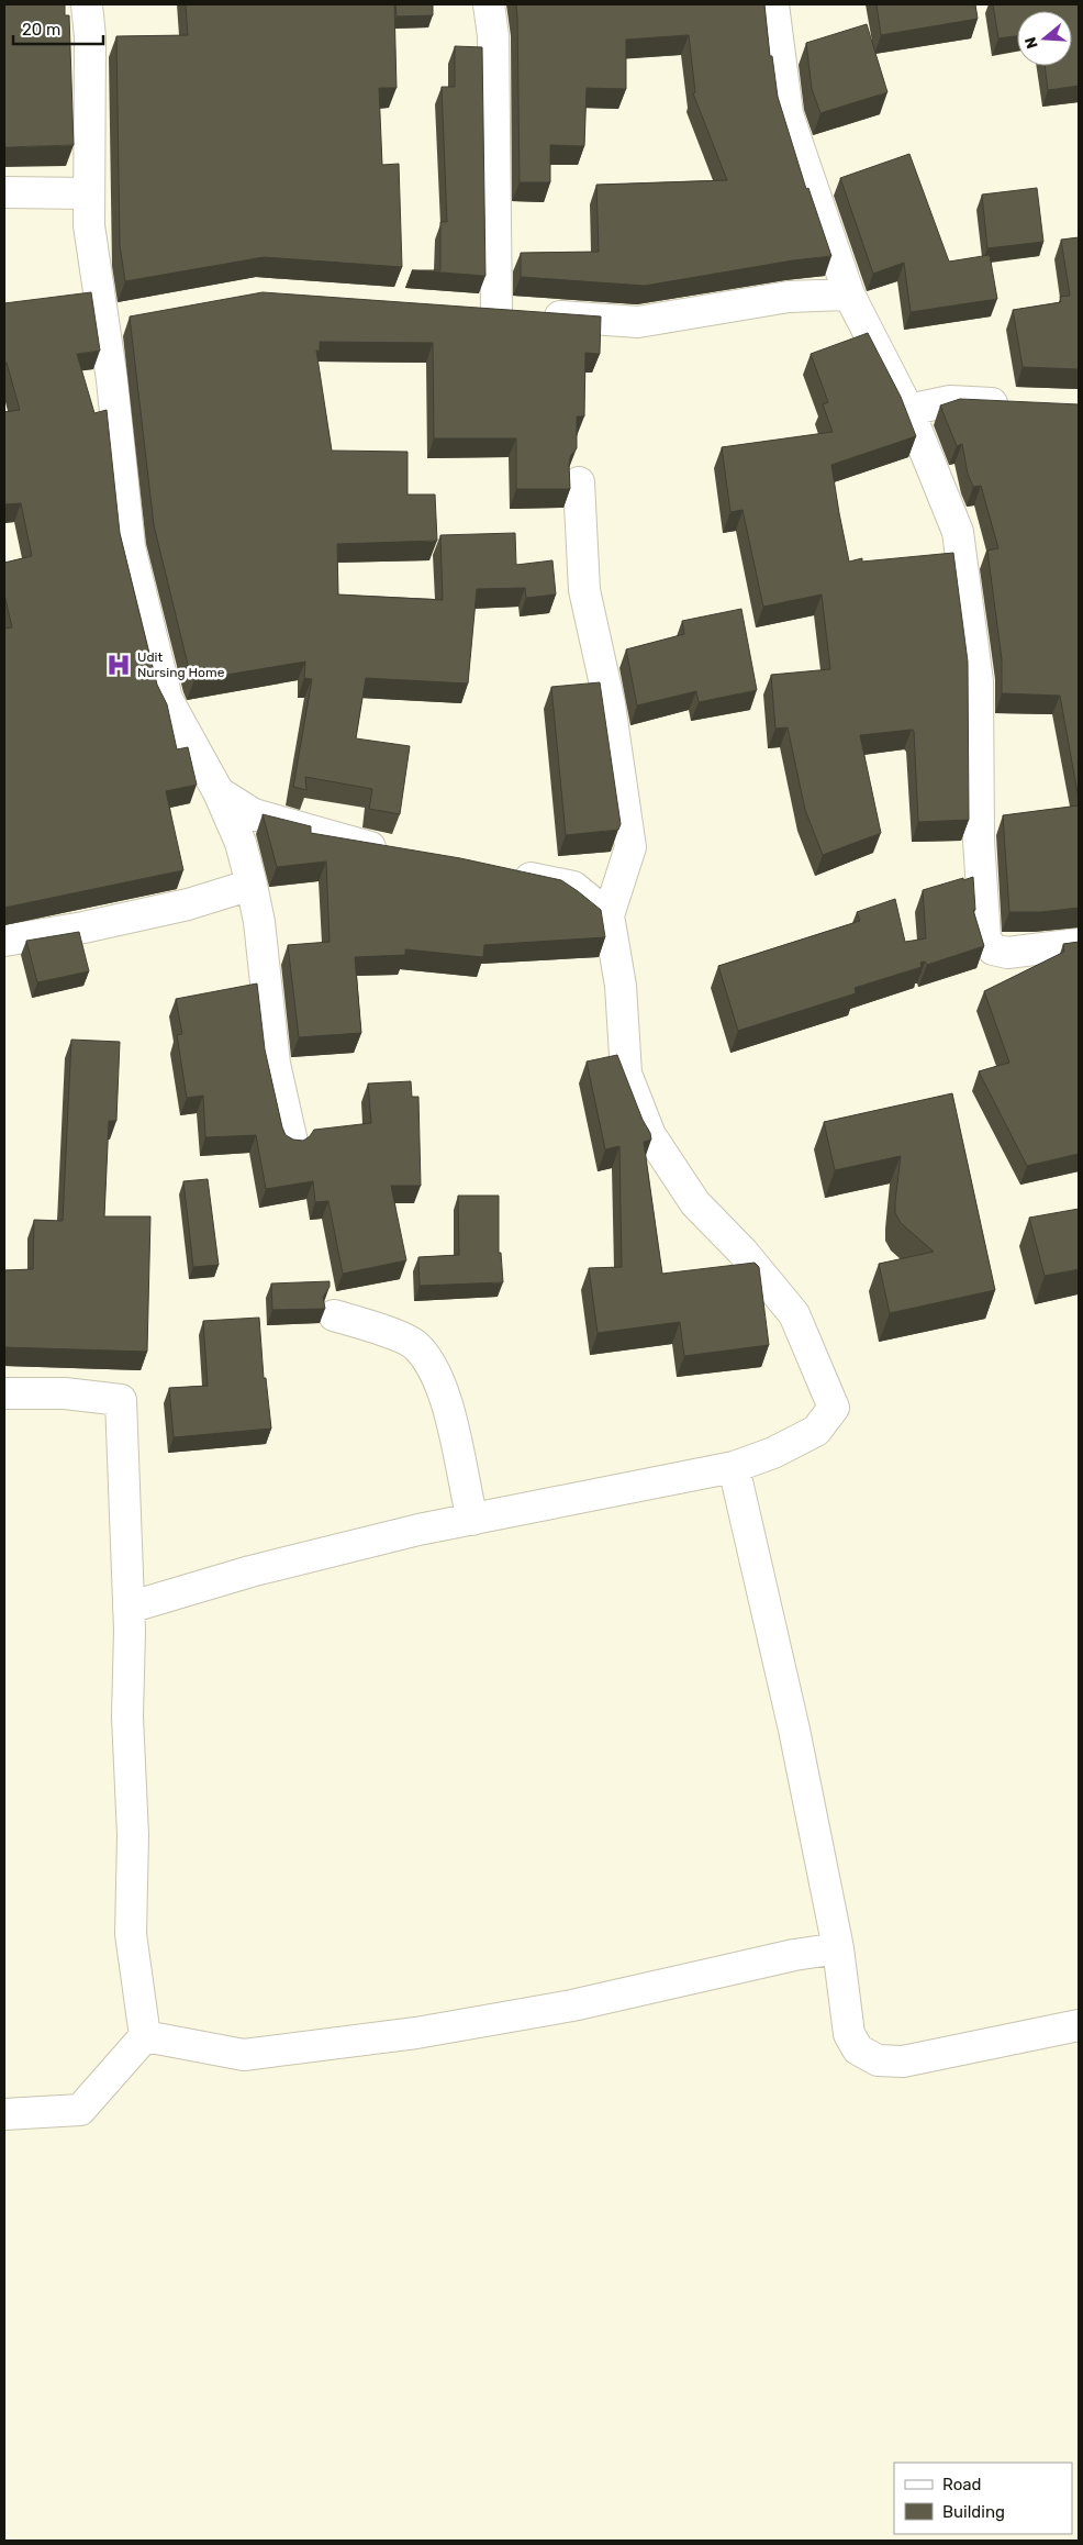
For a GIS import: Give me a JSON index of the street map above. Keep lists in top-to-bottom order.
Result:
{
  "places": {
    "hospital": ["Udit Nursing Home"]
  },
  "legend": ["Road", "Building"],
  "scale_bar": "20 m",
  "north": "left"
}
